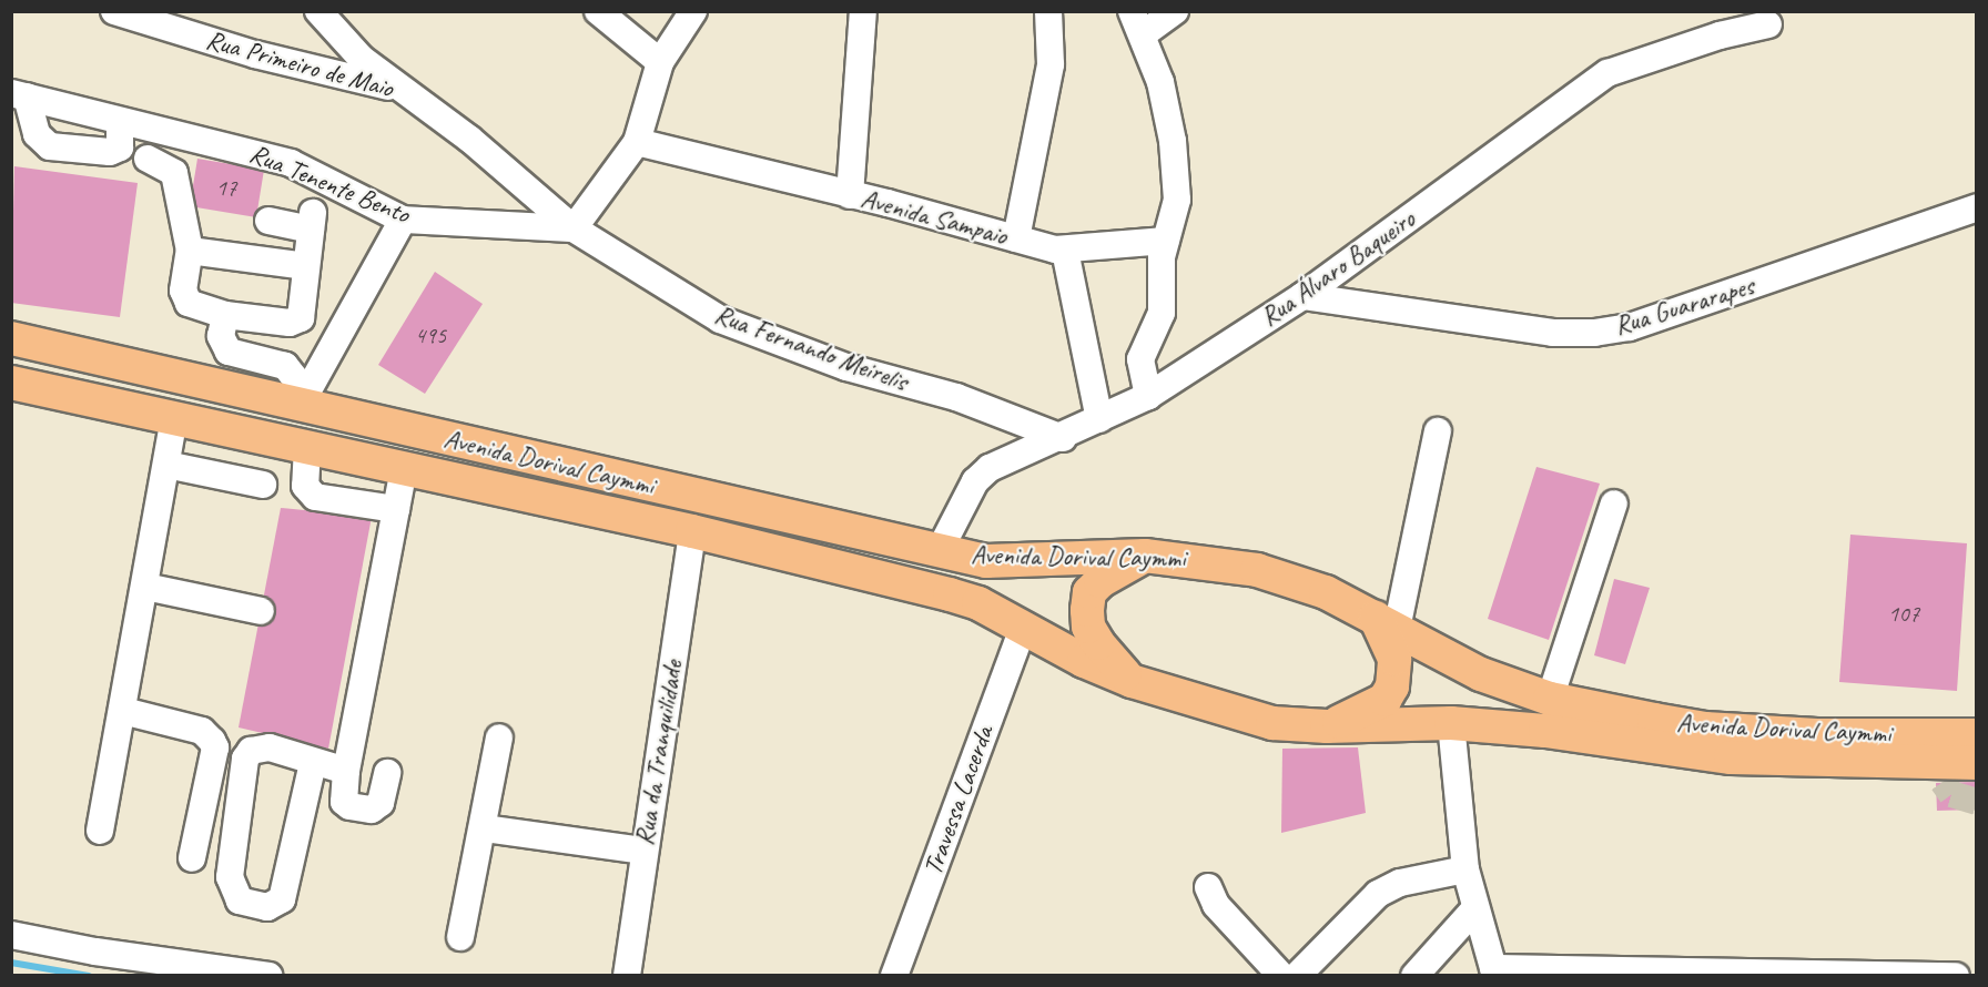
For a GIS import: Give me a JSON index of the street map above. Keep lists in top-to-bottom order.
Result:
{
  "streets": {
    "main road": ["Avenida Dorival Caymmi"],
    "street": [
      "Rua Primeiro de Maio",
      "Rua Tenente Bento",
      "Avenida Sampaio",
      "Rua Álvaro Baqueiro",
      "Rua Guararapes",
      "Rua Fernando Meirelis",
      "Rua da Tranquilidade",
      "Travessa Lacerda"
    ]
  },
  "crossings": [
    ["Rua Primeiro de Maio", "Rua Fernando Meirelis"],
    ["Rua Tenente Bento", "Rua Fernando Meirelis"],
    ["Rua Álvaro Baqueiro", "Rua Guararapes"],
    ["Rua Álvaro Baqueiro", "Rua Fernando Meirelis"],
    ["Rua Álvaro Baqueiro", "Avenida Dorival Caymmi"],
    ["Avenida Dorival Caymmi", "Rua da Tranquilidade"],
    ["Avenida Dorival Caymmi", "Travessa Lacerda"]
  ],
  "house_numbers": ["17", "495", "107"]
}
